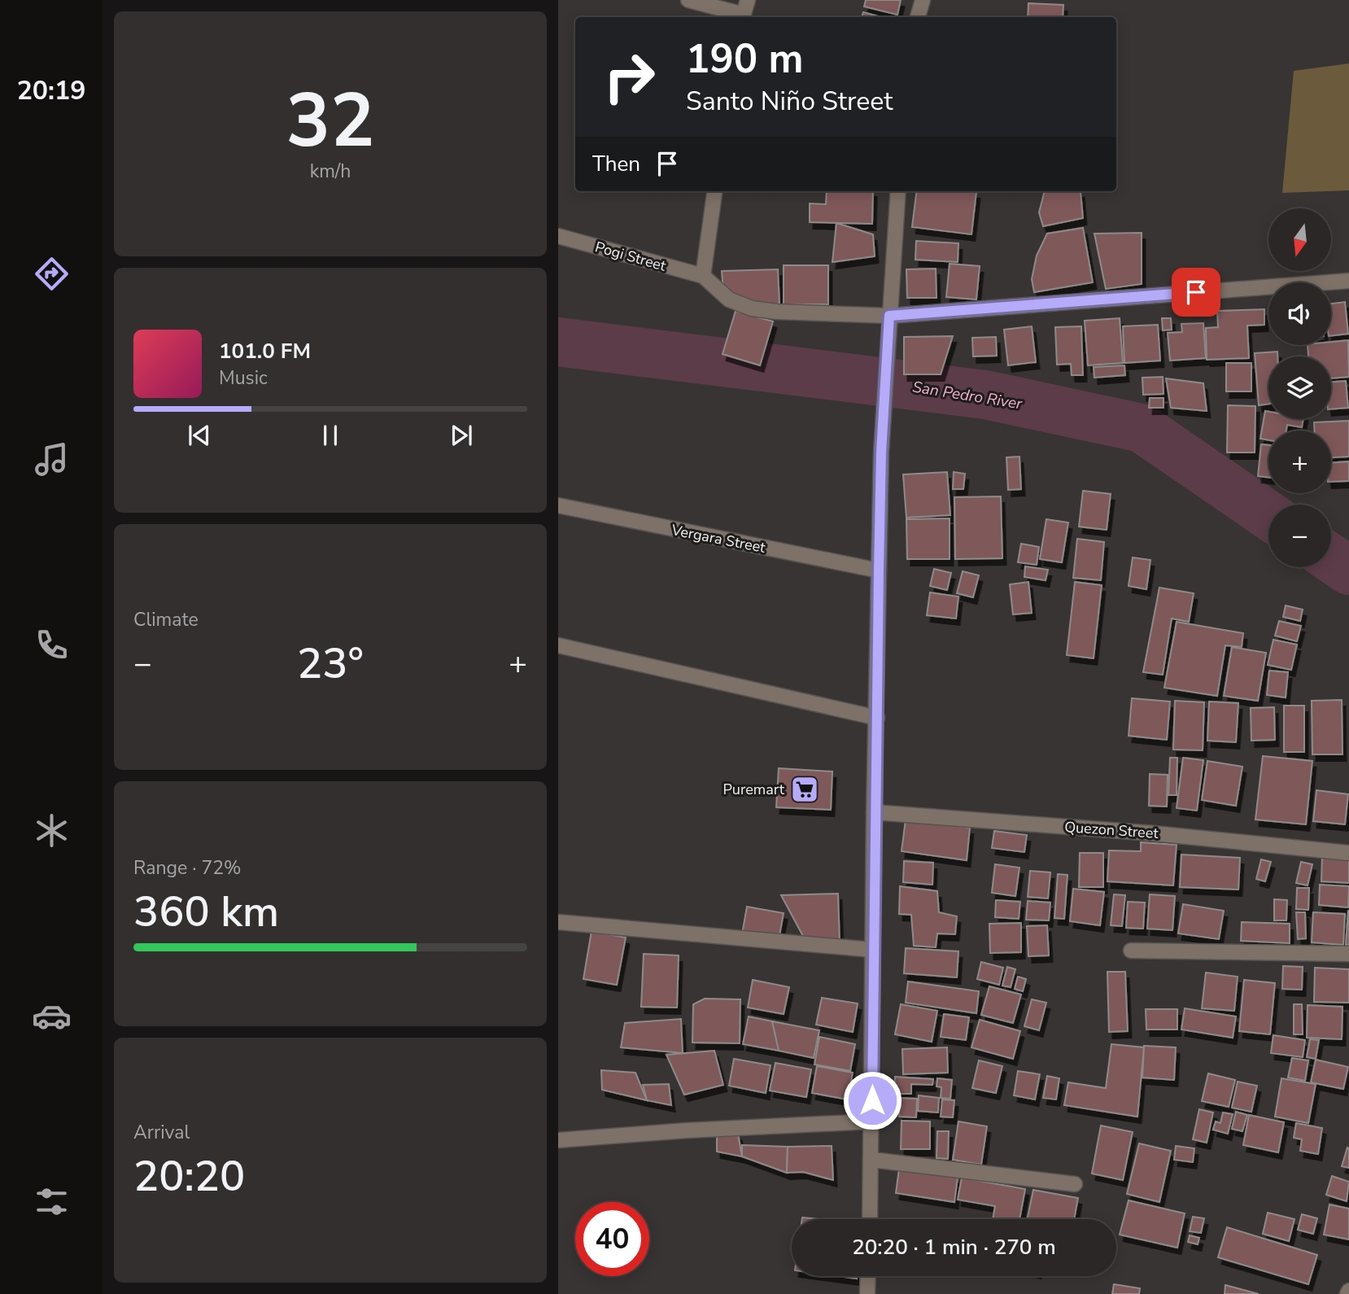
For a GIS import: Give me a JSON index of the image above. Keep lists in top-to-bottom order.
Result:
{
  "streets": {
    "street": ["Pogi Street", "Vergara Street", "Quezon Street"]
  },
  "water": ["San Pedro River"],
  "places": {
    "supermarket": ["Puremart"]
  },
  "north": "bottom",
  "page": {
    "tabs": "20:19",
    "tile": [
      ["32", "km/h"],
      "Climate",
      ["Range · 72%", "360 km"],
      ["Arrival", "20:20"]
    ],
    "turn": ["190 m", "Santo Niño Street"],
    "then": "Then",
    "map_buttons": ["+", "−"],
    "song": ["101.0 FM", "Music"],
    "heat": ["−", "23°", "+"],
    "limit": "40",
    "trip": "20:20 · 1 min · 270 m"
  }
}
